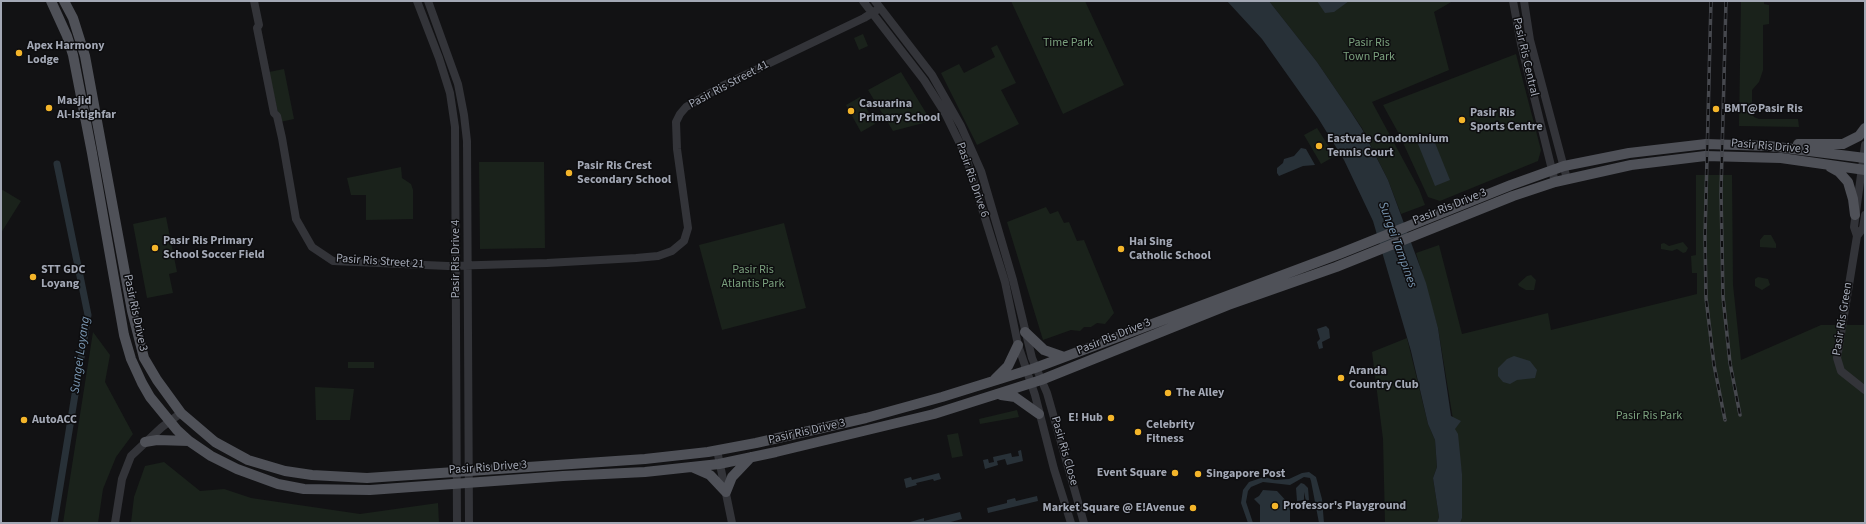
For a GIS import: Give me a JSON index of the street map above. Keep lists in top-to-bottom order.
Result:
{
  "streets": {
    "main road": ["Pasir Ris Drive 3"],
    "street": [
      "Pasir Ris Central",
      "Pasir Ris Street 41",
      "Pasir Ris Drive 6",
      "Pasir Ris Drive 4",
      "Pasir Ris Street 21",
      "Pasir Ris Green",
      "Pasir Ris Close"
    ]
  },
  "crossings": [
    ["Pasir Ris Central", "Pasir Ris Drive 3"],
    ["Pasir Ris Street 41", "Pasir Ris Drive 6"],
    ["Pasir Ris Street 41", "Pasir Ris Drive 4"],
    ["Pasir Ris Street 41", "Pasir Ris Street 21"],
    ["Pasir Ris Drive 3", "Pasir Ris Drive 6"],
    ["Pasir Ris Drive 3", "Pasir Ris Drive 4"],
    ["Pasir Ris Drive 3", "Pasir Ris Green"],
    ["Pasir Ris Drive 3", "Pasir Ris Close"],
    ["Pasir Ris Drive 6", "Pasir Ris Close"],
    ["Pasir Ris Drive 4", "Pasir Ris Street 21"]
  ],
  "water": ["Sungei Tampines", "Sungei Loyang"],
  "parks": [
    "Time Park",
    "Pasir Ris Town Park",
    "Pasir Ris Atlantis Park",
    "Pasir Ris Park"
  ],
  "places": [
    "Apex Harmony Lodge",
    "Masjid Al-Istighfar",
    "BMT@Pasir Ris",
    "Casuarina Primary School",
    "Pasir Ris Sports Centre",
    "Eastvale Condominium Tennis Court",
    "Pasir Ris Crest Secondary School",
    "Pasir Ris Primary School Soccer Field",
    "Hai Sing Catholic School",
    "STT GDC Loyang",
    "Aranda Country Club",
    "The Alley",
    "E! Hub",
    "AutoACC",
    "Celebrity Fitness",
    "Event Square",
    "Singapore Post",
    "Professor's Playground",
    "Market Square @ E!Avenue"
  ]
}
